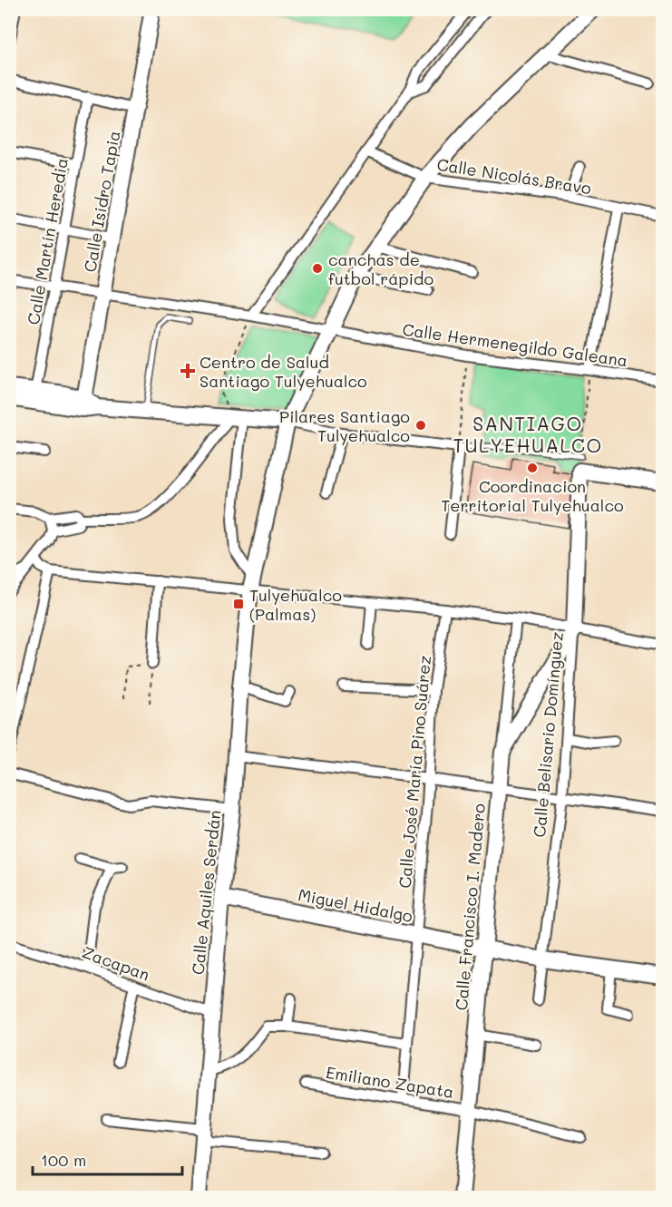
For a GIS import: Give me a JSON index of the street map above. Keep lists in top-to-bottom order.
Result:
{
  "streets": {
    "main road": [
      "Calle Isidro Tapia",
      "Calle Belisario Domínguez",
      "Calle Aquiles Serdán",
      "Miguel Hidalgo",
      "Calle Francisco I. Madero"
    ],
    "street": [
      "Calle Nicolás Bravo",
      "Calle Martín Heredia",
      "Calle Hermenegildo Galeana",
      "Calle José María Pino Suárez",
      "Zacapan",
      "Emiliano Zapata"
    ]
  },
  "crossings": [
    ["Calle Nicolás Bravo", "Calle Aquiles Serdán"],
    ["Calle Isidro Tapia", "Calle Hermenegildo Galeana"],
    ["Calle Martín Heredia", "Calle Hermenegildo Galeana"],
    ["Calle Hermenegildo Galeana", "Calle Aquiles Serdán"],
    ["Calle Belisario Domínguez", "Miguel Hidalgo"],
    ["Calle José María Pino Suárez", "Miguel Hidalgo"],
    ["Calle José María Pino Suárez", "Emiliano Zapata"],
    ["Calle Aquiles Serdán", "Miguel Hidalgo"],
    ["Calle Aquiles Serdán", "Zacapan"],
    ["Miguel Hidalgo", "Calle Francisco I. Madero"],
    ["Calle Francisco I. Madero", "Emiliano Zapata"]
  ],
  "districts": ["SANTIAGO TULYEHUALCO"],
  "places": {
    "other": ["canchas de futbol rápido", "Pilares Santiago Tulyehualco", "Coordinacion Territorial Tulyehualco"],
    "health": ["Centro de Salud Santiago Tulyehualco"],
    "transit": ["Tulyehualco (Palmas)"]
  },
  "scale_bar": "100 m"
}
